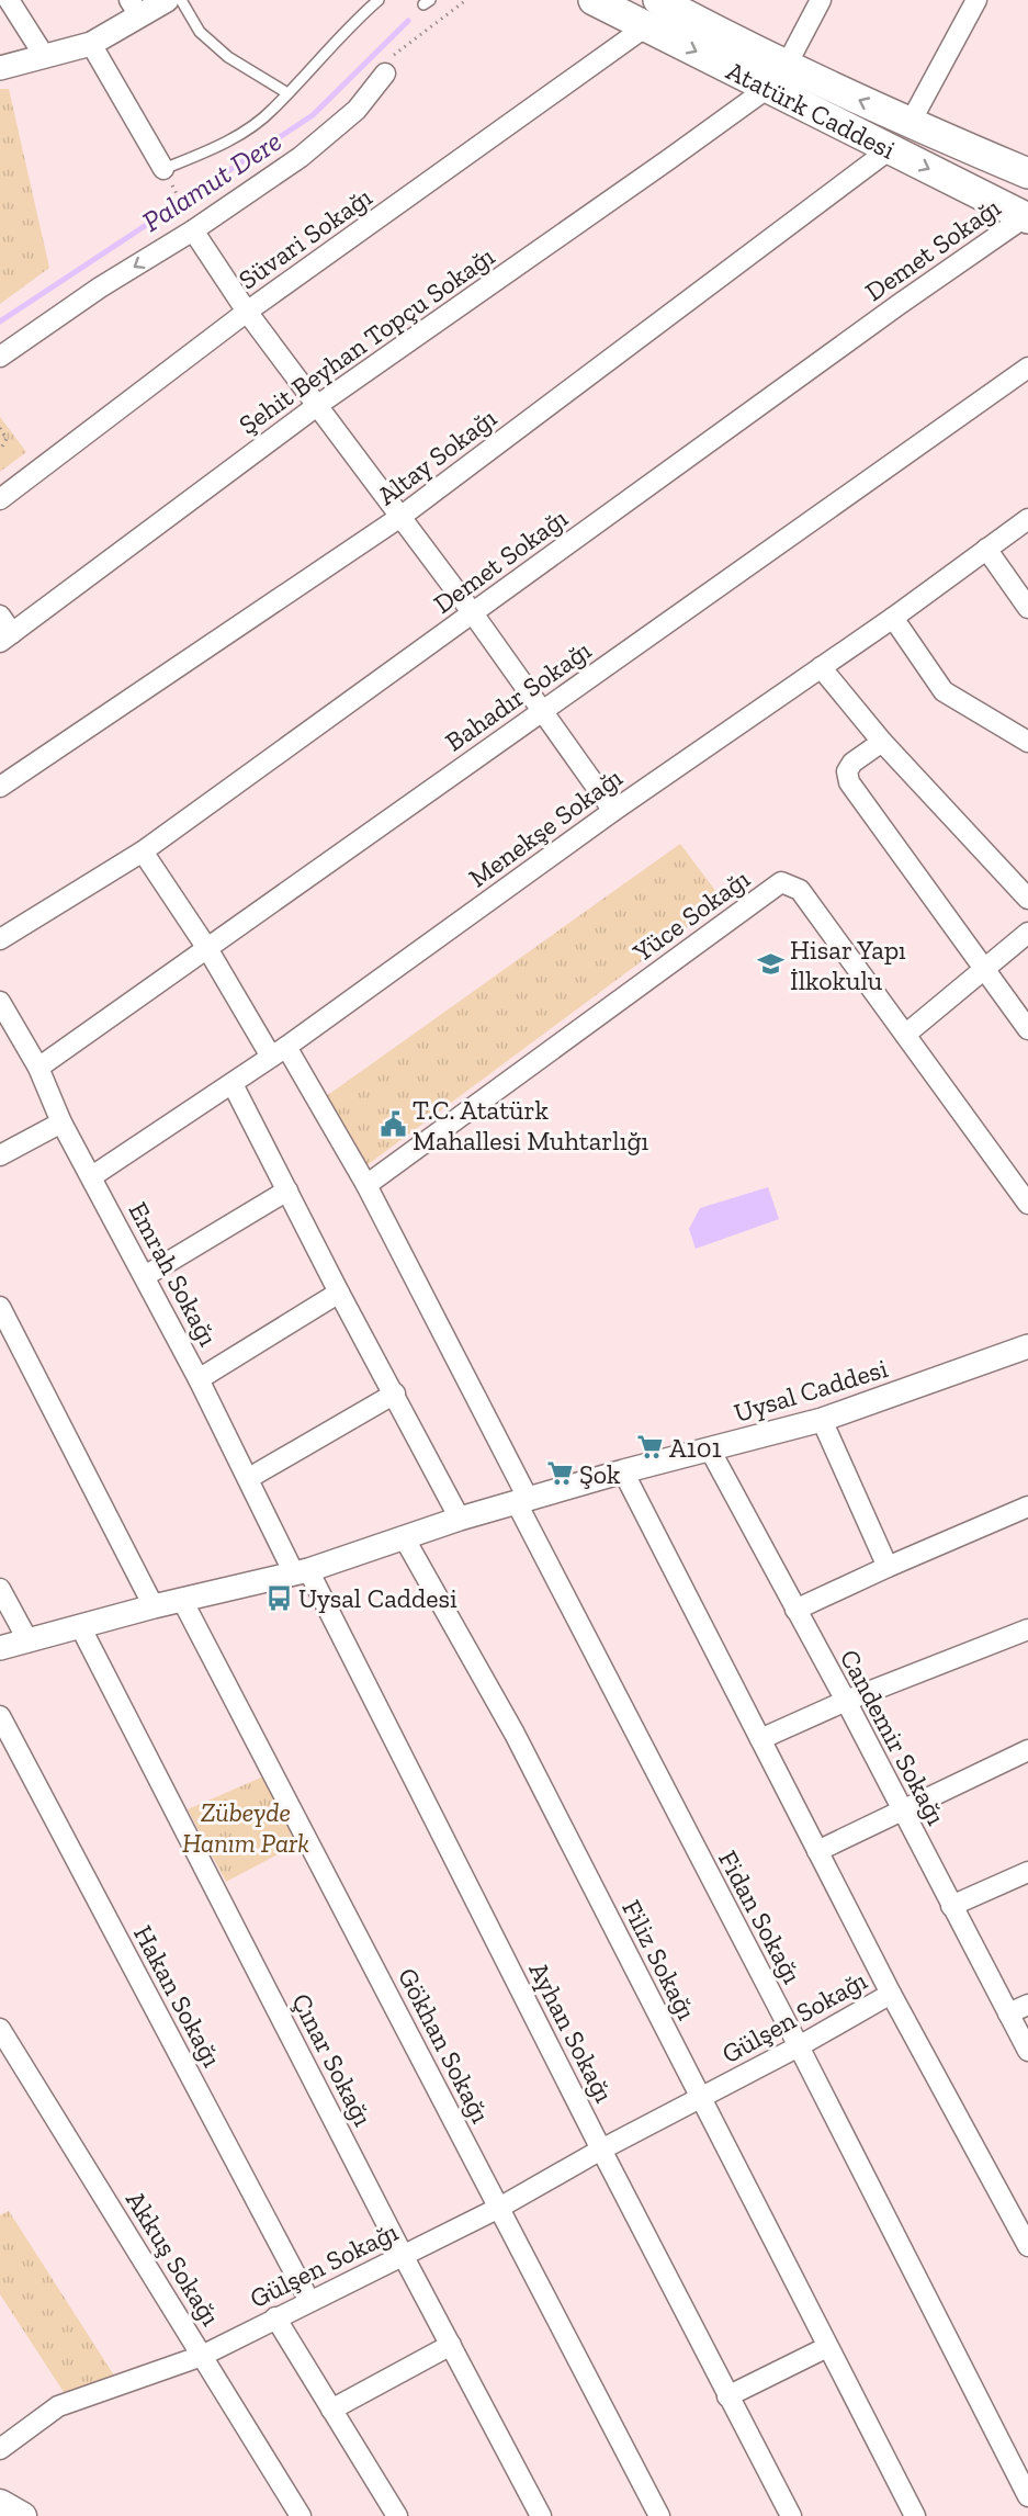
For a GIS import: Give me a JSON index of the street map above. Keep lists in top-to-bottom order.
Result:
{
  "streets": {
    "main road": ["Atatürk Caddesi"],
    "street": [
      "Süvari Sokağı",
      "Demet Sokağı",
      "Şehit Beyhan Topçu Sokağı",
      "Altay Sokağı",
      "Bahadır Sokağı",
      "Menekşe Sokağı",
      "Yüce Sokağı",
      "Emrah Sokağı",
      "Uysal Caddesi",
      "Candemir Sokağı",
      "Fidan Sokağı",
      "Filiz Sokağı",
      "Hakan Sokağı",
      "Gülşen Sokağı",
      "Ayhan Sokağı",
      "Gökhan Sokağı",
      "Çınar Sokağı",
      "Akkuş Sokağı"
    ]
  },
  "crossings": [
    ["Atatürk Caddesi", "Süvari Sokağı"],
    ["Atatürk Caddesi", "Demet Sokağı"],
    ["Atatürk Caddesi", "Şehit Beyhan Topçu Sokağı"],
    ["Atatürk Caddesi", "Altay Sokağı"],
    ["Demet Sokağı", "Fidan Sokağı"],
    ["Bahadır Sokağı", "Emrah Sokağı"],
    ["Bahadır Sokağı", "Fidan Sokağı"],
    ["Menekşe Sokağı", "Emrah Sokağı"],
    ["Menekşe Sokağı", "Fidan Sokağı"],
    ["Yüce Sokağı", "Fidan Sokağı"],
    ["Emrah Sokağı", "Uysal Caddesi"],
    ["Emrah Sokağı", "Ayhan Sokağı"],
    ["Uysal Caddesi", "Candemir Sokağı"],
    ["Uysal Caddesi", "Fidan Sokağı"],
    ["Uysal Caddesi", "Filiz Sokağı"],
    ["Uysal Caddesi", "Gülşen Sokağı"],
    ["Uysal Caddesi", "Ayhan Sokağı"],
    ["Uysal Caddesi", "Gökhan Sokağı"],
    ["Uysal Caddesi", "Çınar Sokağı"],
    ["Fidan Sokağı", "Gülşen Sokağı"],
    ["Filiz Sokağı", "Gülşen Sokağı"],
    ["Hakan Sokağı", "Gülşen Sokağı"],
    ["Gülşen Sokağı", "Ayhan Sokağı"],
    ["Gülşen Sokağı", "Gökhan Sokağı"],
    ["Gülşen Sokağı", "Çınar Sokağı"],
    ["Gülşen Sokağı", "Akkuş Sokağı"]
  ],
  "water": ["Palamut Dere"],
  "parks": ["Zübeyde Hanım Park"],
  "places": {
    "school or university": ["Hisar Yapı İlkokulu"],
    "public building": ["T.C. Atatürk Mahallesi Muhtarlığı"],
    "supermarket": ["A101", "Şok"],
    "bus stop": ["Uysal Caddesi"]
  }
}
